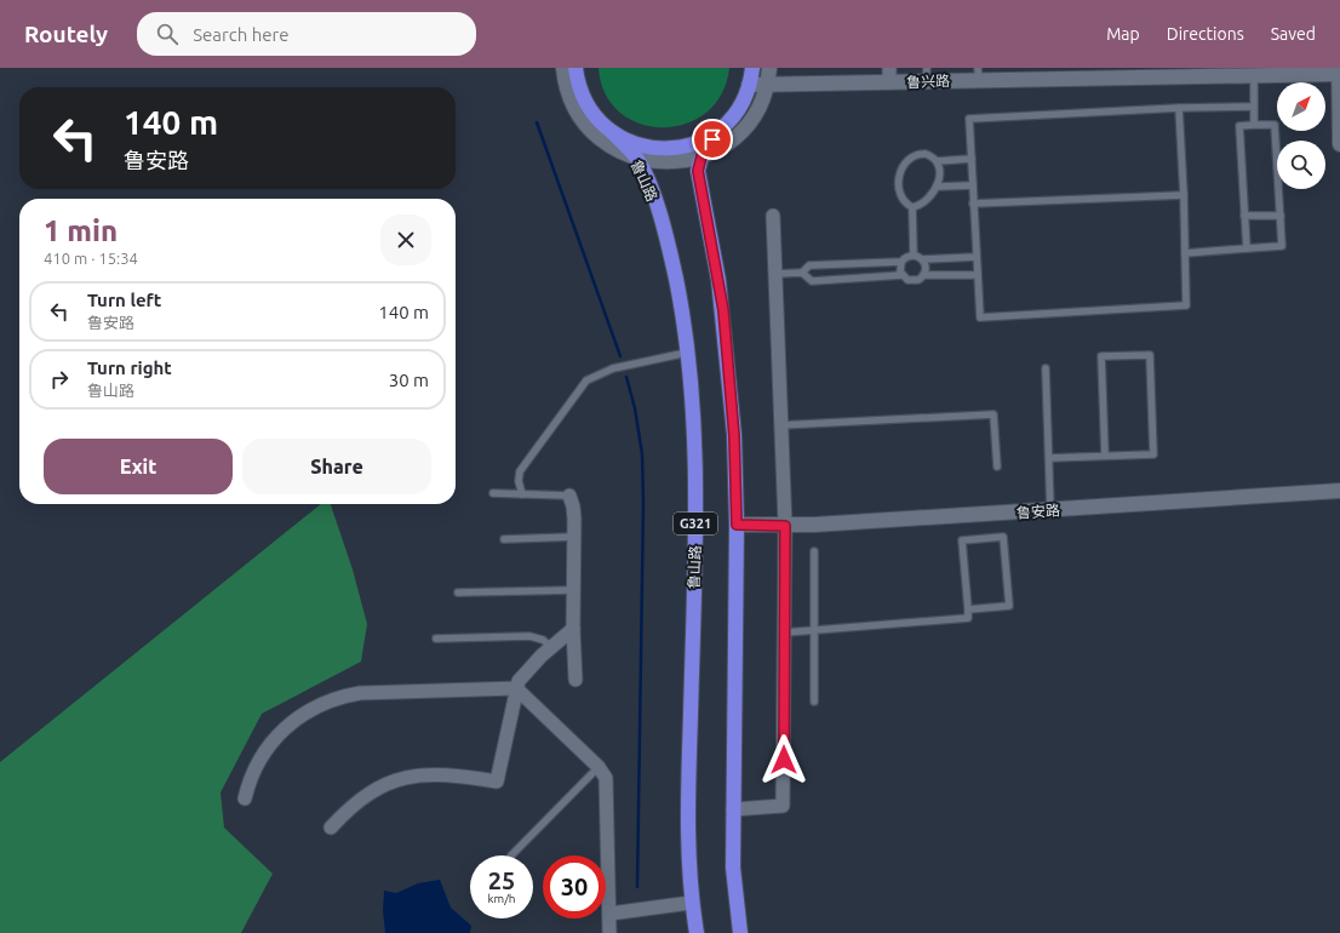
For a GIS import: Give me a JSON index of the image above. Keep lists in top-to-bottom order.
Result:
{
  "streets": {
    "highway": ["鲁山路", "G321"],
    "street": ["鲁兴路", "鲁安路"]
  },
  "crossings": [
    ["鲁安路", "G321"]
  ],
  "north": "top right",
  "page": {
    "header": "Routely",
    "search": "Search here",
    "nav": ["Map", "Directions", "Saved"],
    "turn": ["140 m", "鲁安路"],
    "heading": ["1 min", "410 m · 15:34"],
    "list": [
      {
        "name": "Turn left",
        "note": "鲁安路",
        "value": "140 m"
      },
      {
        "name": "Turn right",
        "note": "鲁山路",
        "value": "30 m"
      }
    ],
    "buttons": ["Exit", "Share"],
    "speed": "25 km/h",
    "limit": "30"
  }
}
